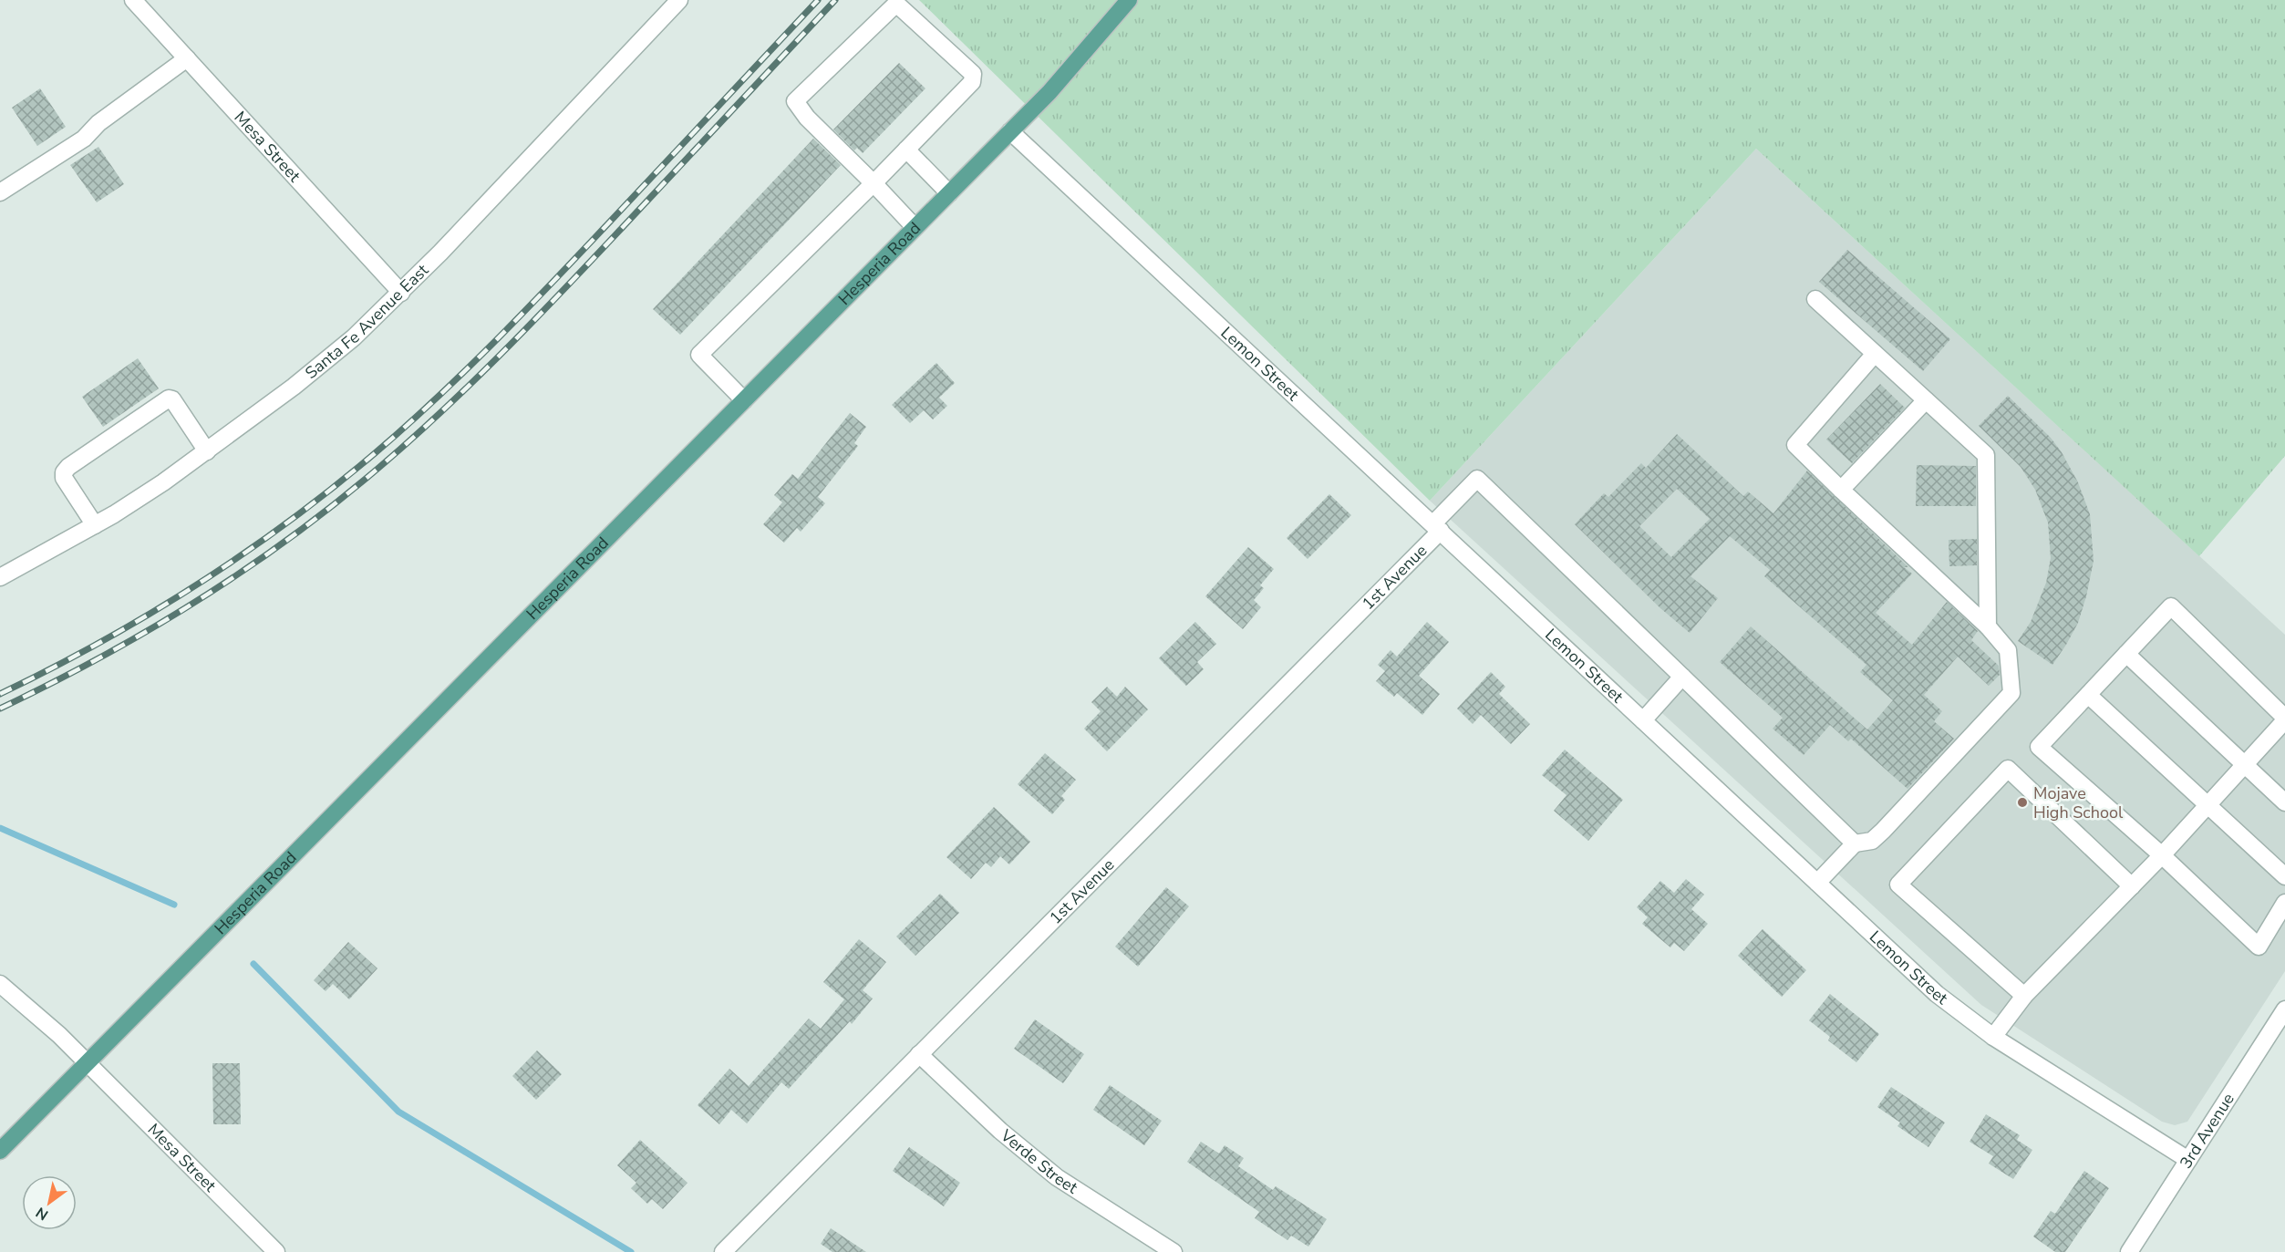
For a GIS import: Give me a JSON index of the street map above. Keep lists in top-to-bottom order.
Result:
{
  "streets": {
    "main road": ["Hesperia Road"],
    "street": [
      "Mesa Street",
      "Santa Fe Avenue East",
      "Lemon Street",
      "1st Avenue",
      "3rd Avenue",
      "Verde Street"
    ]
  },
  "crossings": [
    ["Mesa Street", "Hesperia Road"],
    ["Mesa Street", "Santa Fe Avenue East"],
    ["Hesperia Road", "Lemon Street"],
    ["Lemon Street", "1st Avenue"],
    ["Lemon Street", "3rd Avenue"],
    ["1st Avenue", "Verde Street"]
  ],
  "places": ["Mojave High School"],
  "north": "bottom left"
}
